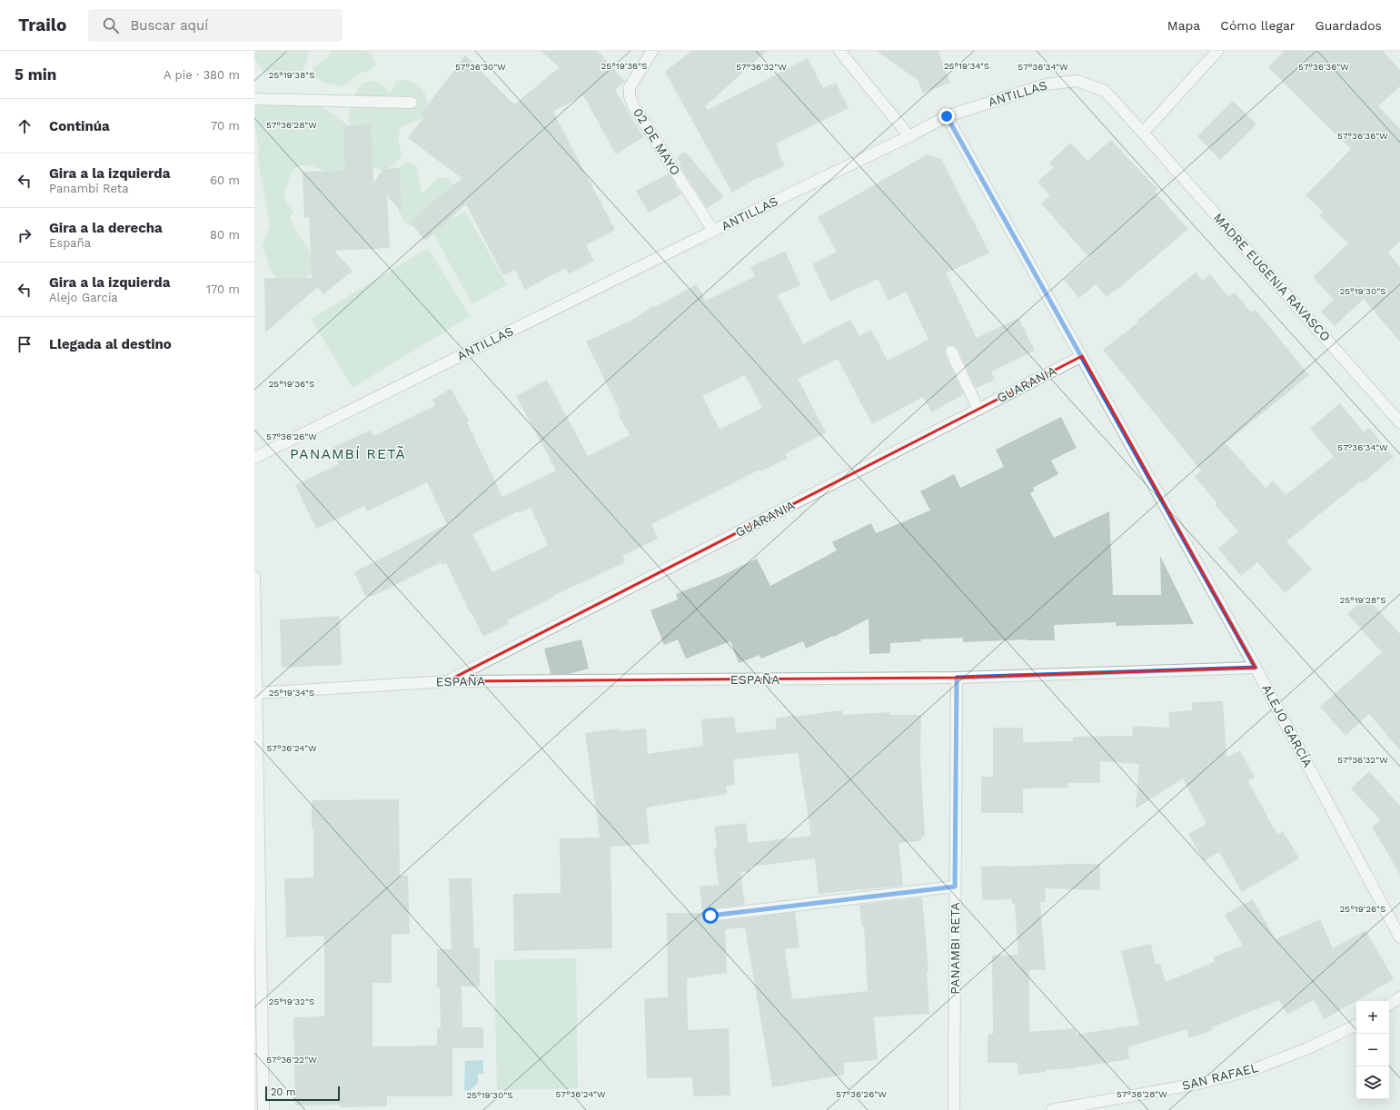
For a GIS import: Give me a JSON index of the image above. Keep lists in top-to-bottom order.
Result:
{
  "streets": {
    "street": [
      "ANTILLAS",
      "02 DE MAYO",
      "MADRE EUGENIA RAVASCO",
      "GUARANIA",
      "ESPAÑA",
      "ALEJO GARCÍA",
      "PANAMBI RETA",
      "SAN RAFAEL"
    ]
  },
  "crossings": [
    ["ANTILLAS", "02 DE MAYO"],
    ["ANTILLAS", "MADRE EUGENIA RAVASCO"],
    ["ANTILLAS", "ALEJO GARCÍA"],
    ["GUARANIA", "ESPAÑA"],
    ["GUARANIA", "ALEJO GARCÍA"],
    ["ESPAÑA", "ALEJO GARCÍA"],
    ["ESPAÑA", "PANAMBI RETA"]
  ],
  "districts": ["PANAMBÍ RETÃ"],
  "scale_bar": "20 m",
  "page": {
    "header": "Trailo",
    "search": "Buscar aquí",
    "nav": ["Mapa", "Cómo llegar", "Guardados"],
    "heading": ["5 min", "A pie · 380 m"],
    "list": [
      ["Continúa", "70 m"],
      ["Gira a la izquierda", "Panambi Reta", "60 m"],
      ["Gira a la derecha", "España", "80 m"],
      ["Gira a la izquierda", "Alejo García", "170 m"],
      "Llegada al destino"
    ],
    "map_buttons": ["+", "−"],
    "scale": "20 m"
  },
  "coordinates": [
    "25°19'36\"S",
    "25°19'34\"S",
    "57°36'30\"W",
    "57°36'32\"W",
    "57°36'34\"W",
    "57°36'36\"W",
    "25°19'38\"S",
    "57°36'28\"W",
    "25°19'30\"S",
    "57°36'26\"W",
    "25°19'28\"S",
    "57°36'24\"W",
    "25°19'26\"S",
    "25°19'32\"S",
    "57°36'22\"W"
  ]
}
